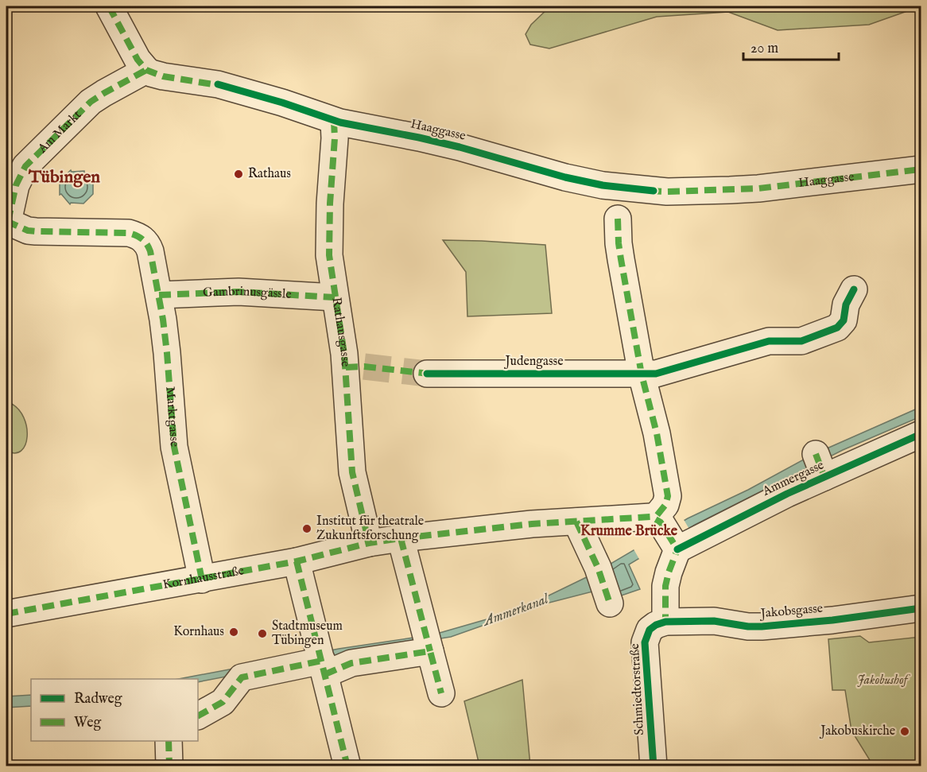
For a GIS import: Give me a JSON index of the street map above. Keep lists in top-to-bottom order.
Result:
{
  "streets": {
    "street": [
      "Haaggasse",
      "Am Markt",
      "Gambrinusgässle",
      "Rathausgasse",
      "Judengasse",
      "Marktgasse",
      "Ammergasse",
      "Kornhausstraße",
      "Jakobsgasse",
      "Schmiedtorstraße"
    ]
  },
  "crossings": [
    ["Haaggasse", "Am Markt"],
    ["Haaggasse", "Rathausgasse"],
    ["Am Markt", "Marktgasse"],
    ["Gambrinusgässle", "Rathausgasse"],
    ["Gambrinusgässle", "Marktgasse"],
    ["Rathausgasse", "Kornhausstraße"],
    ["Marktgasse", "Kornhausstraße"],
    ["Jakobsgasse", "Schmiedtorstraße"]
  ],
  "districts": ["Tübingen", "Krumme Brücke"],
  "water": ["Ammerkanal"],
  "parks": ["Jakobushof"],
  "places": [
    "Rathaus",
    "Institut für theatrale Zukunftsforschung",
    "Kornhaus",
    "Stadtmuseum Tübingen",
    "Jakobuskirche"
  ],
  "legend": ["Radweg", "Weg"],
  "scale_bar": "20 m"
}
